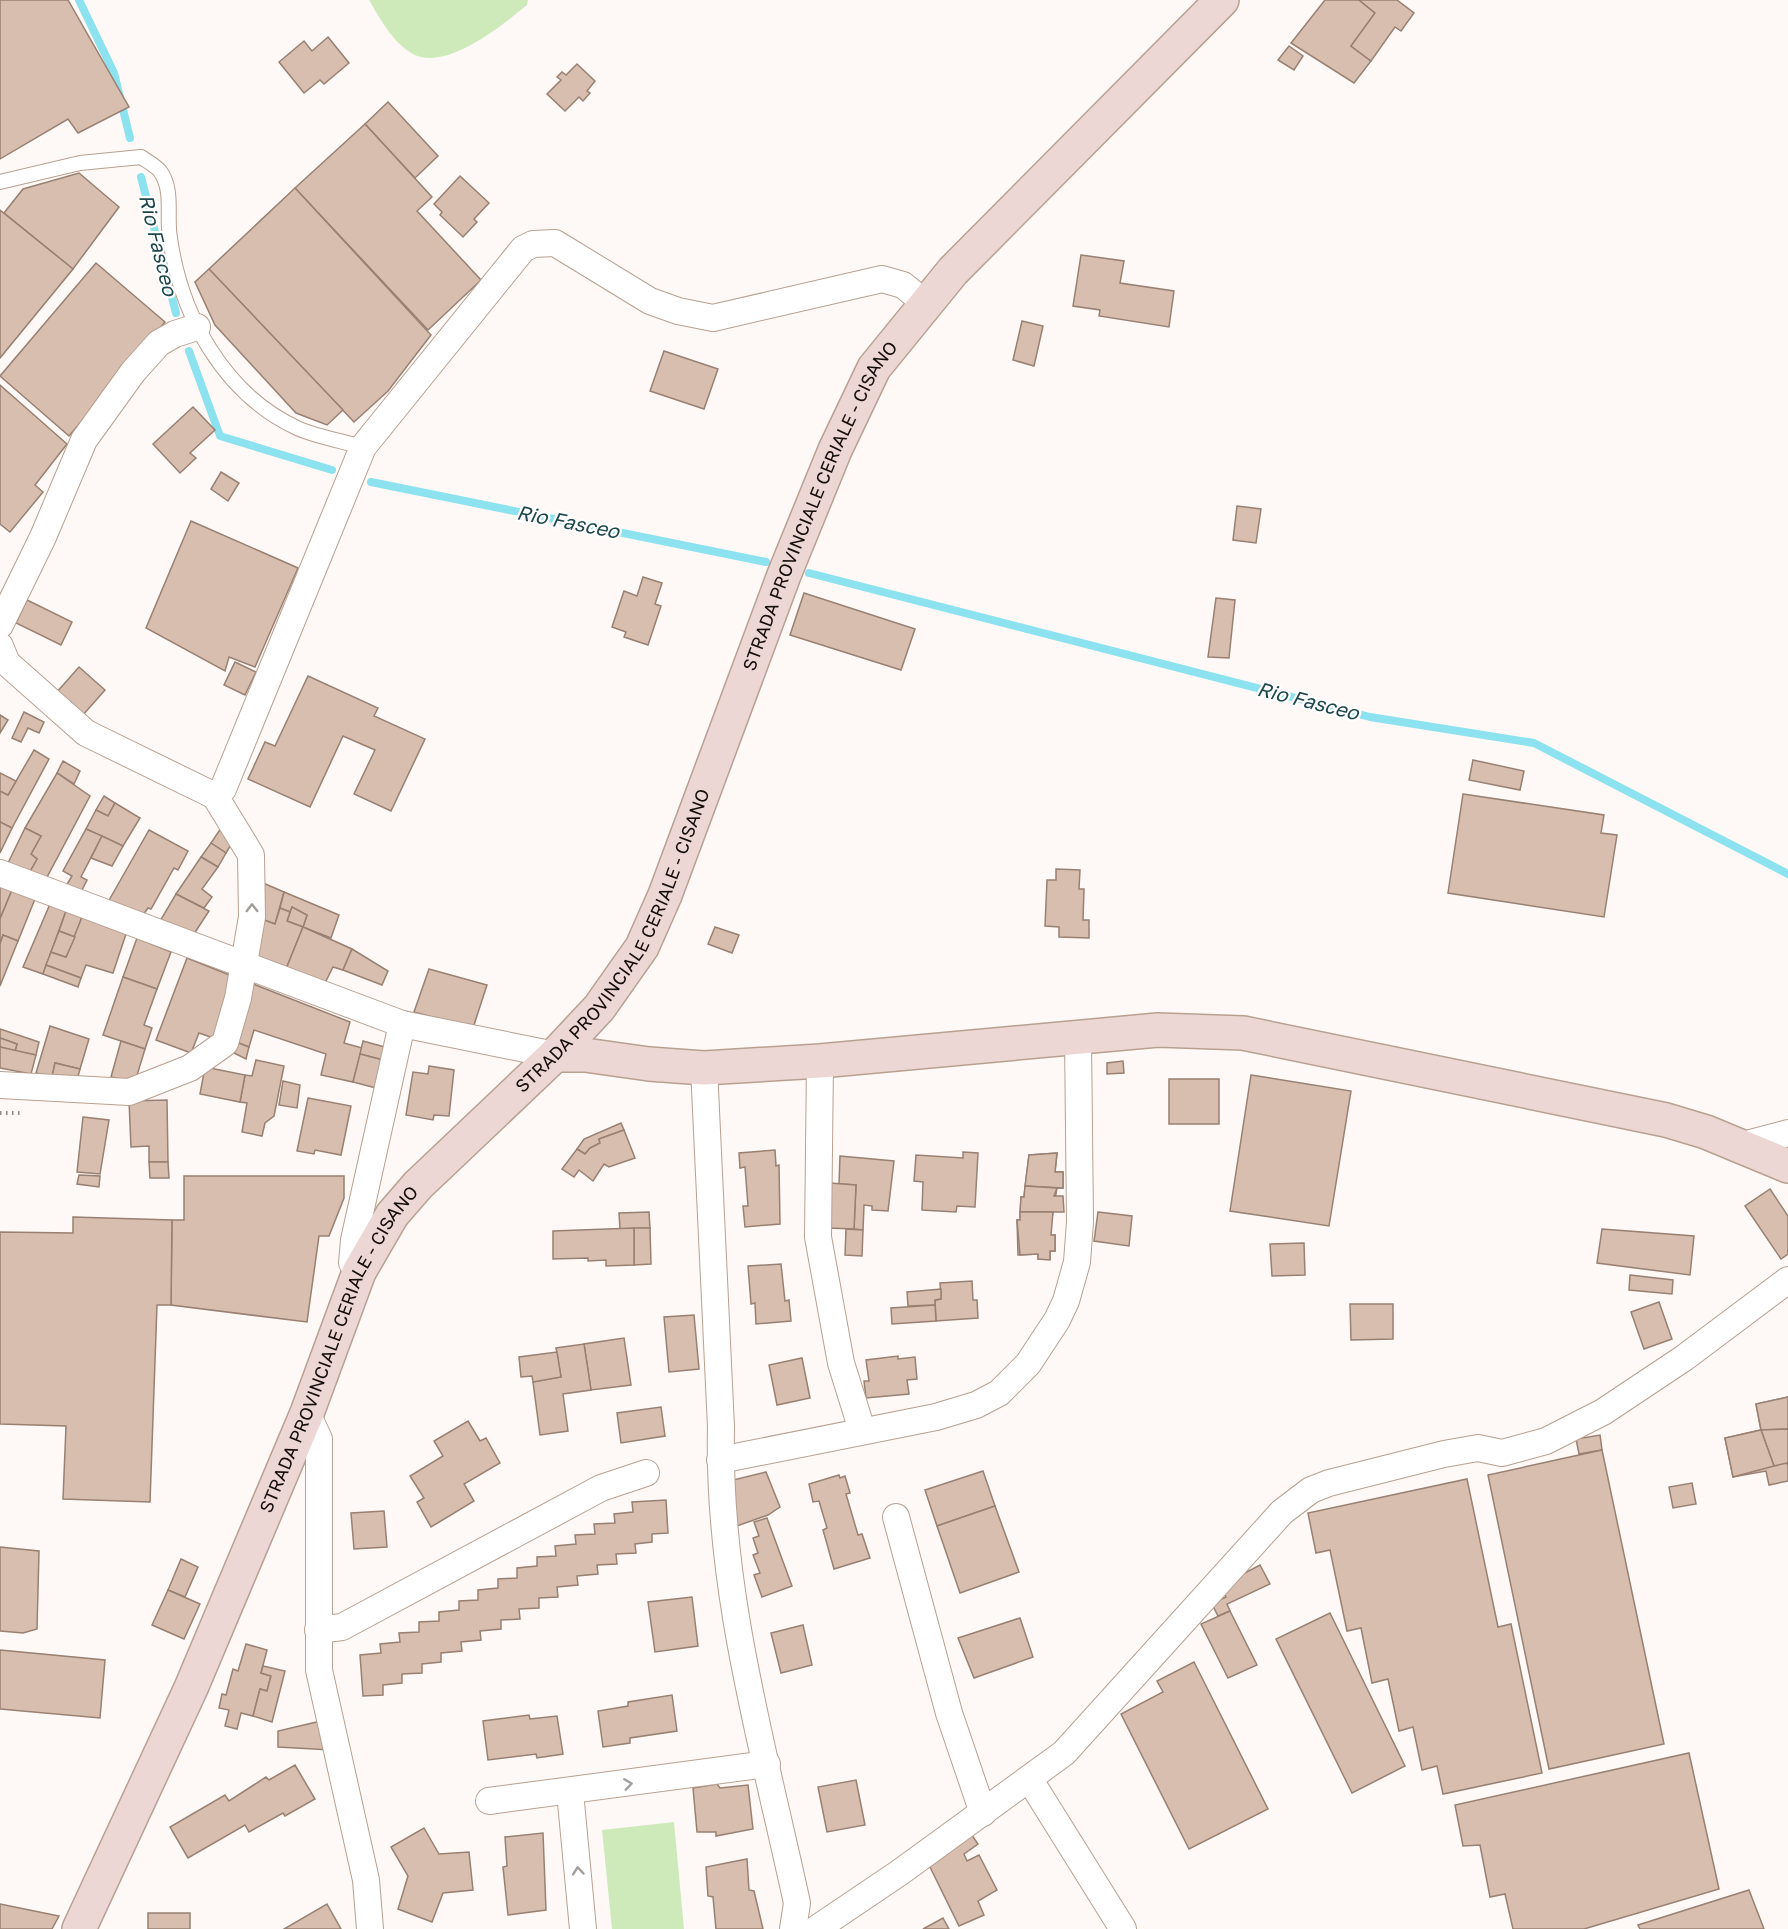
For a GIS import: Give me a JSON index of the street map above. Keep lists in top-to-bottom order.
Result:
{
  "streets": {
    "main road": ["STRADA PROVINCIALE CERIALE - CISANO"]
  },
  "water": ["Rio Fasceo"]
}
